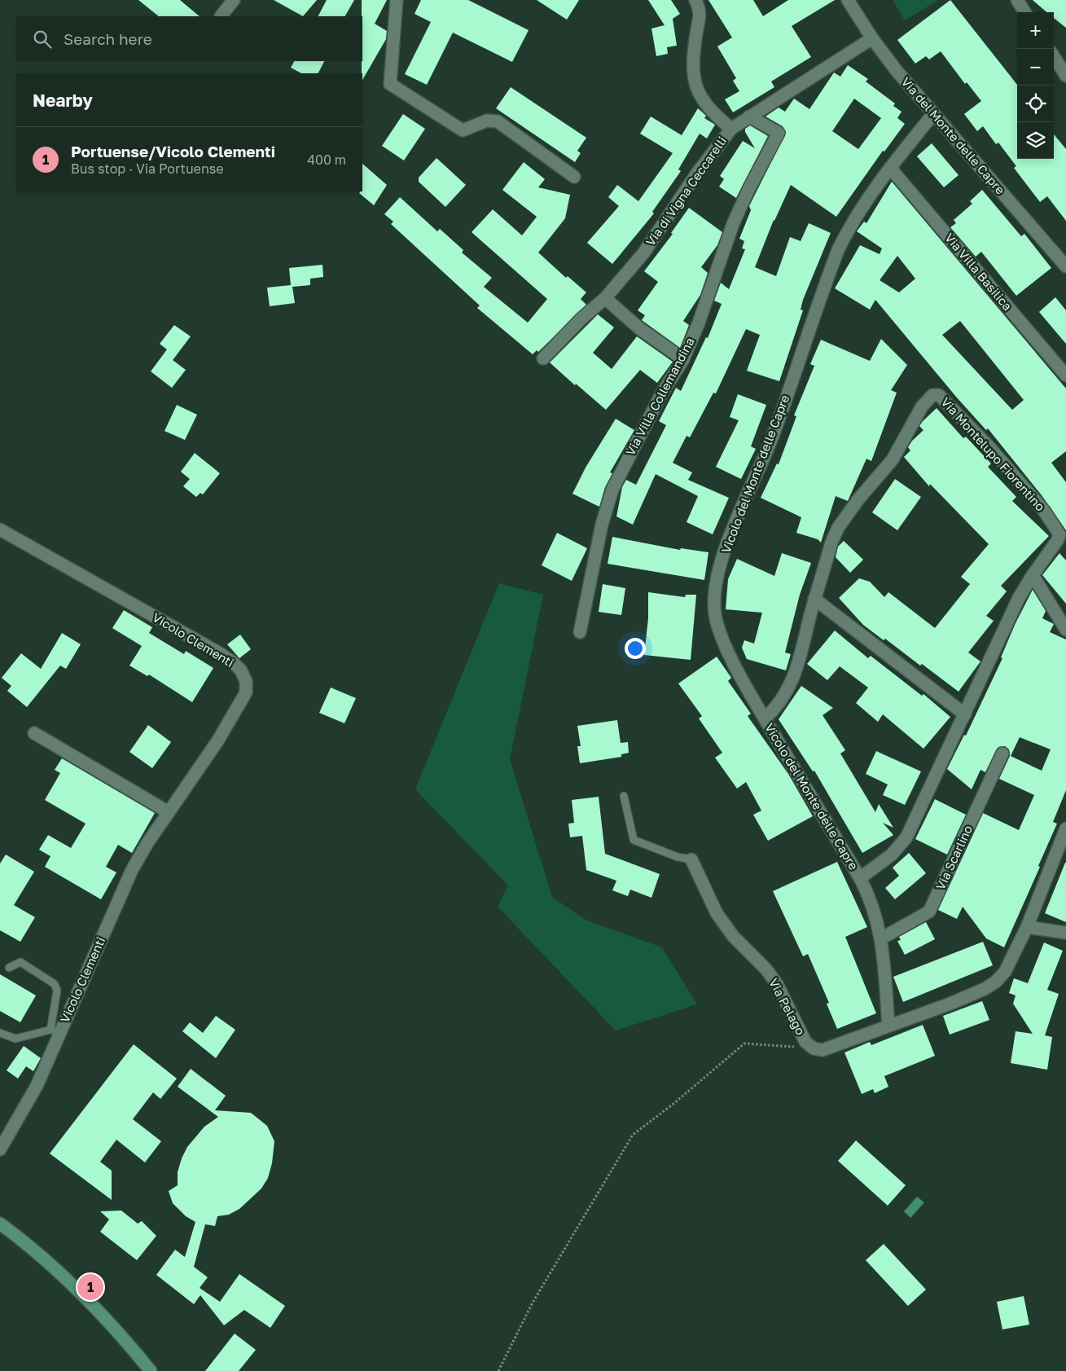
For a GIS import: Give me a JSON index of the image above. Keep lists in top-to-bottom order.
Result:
{
  "streets": {
    "street": [
      "Via del Monte delle Capre",
      "Via di Vigna Ceccarelli",
      "Via Villa Basilica",
      "Via Villa Collemandina",
      "Via Montelupo Fiorentino",
      "Vicolo del Monte delle Capre",
      "Vicolo Clementi",
      "Via Scarlino",
      "Via Pelago"
    ]
  },
  "crossings": [
    ["Via del Monte delle Capre", "Via di Vigna Ceccarelli"],
    ["Via del Monte delle Capre", "Vicolo del Monte delle Capre"],
    ["Via di Vigna Ceccarelli", "Via Villa Collemandina"],
    ["Via Villa Basilica", "Vicolo del Monte delle Capre"],
    ["Via Montelupo Fiorentino", "Vicolo del Monte delle Capre"],
    ["Vicolo del Monte delle Capre", "Via Scarlino"]
  ],
  "page": {
    "map_buttons": ["+", "−"],
    "search": "Search here",
    "heading": "Nearby",
    "list": [
      {
        "mark": "1",
        "name": "Portuense/Vicolo Clementi",
        "note": "Bus stop · Via Portuense",
        "value": "400 m"
      }
    ],
    "pins": "1"
  }
}
